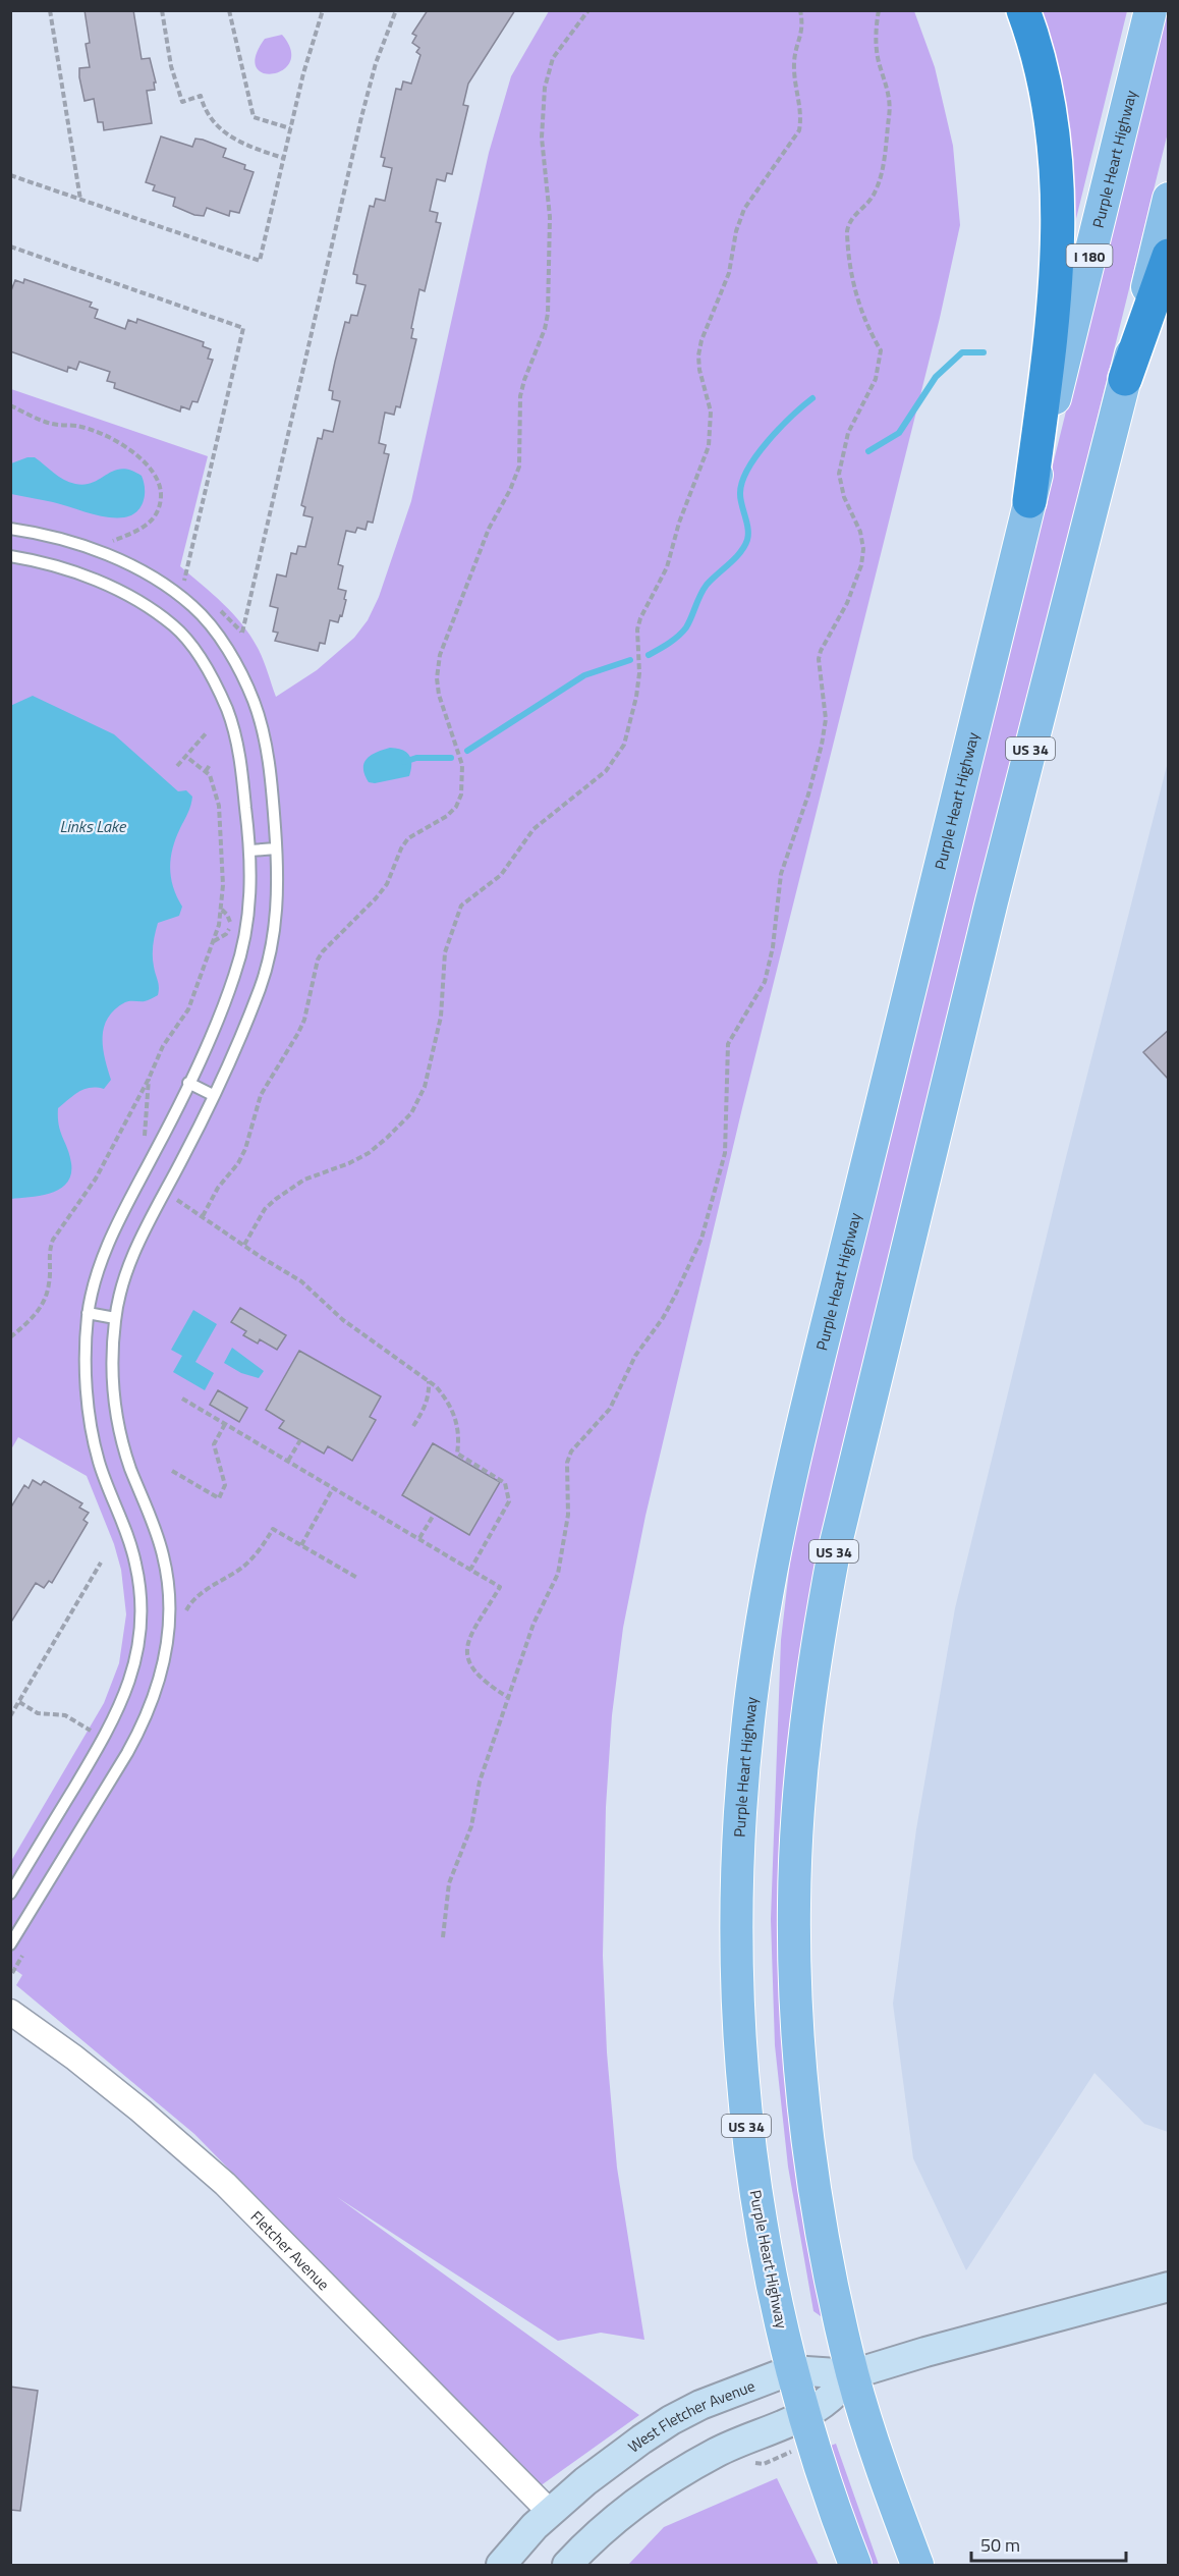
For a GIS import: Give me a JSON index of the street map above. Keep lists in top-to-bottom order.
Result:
{
  "streets": {
    "main road": [
      "Purple Heart Highway",
      "I 180",
      "US 34",
      "West Fletcher Avenue"
    ],
    "street": ["Fletcher Avenue"]
  },
  "crossings": [
    ["Purple Heart Highway", "West Fletcher Avenue"],
    ["US 34", "West Fletcher Avenue"],
    ["Fletcher Avenue", "West Fletcher Avenue"]
  ],
  "water": ["Links Lake"],
  "scale_bar": "50 m"
}
